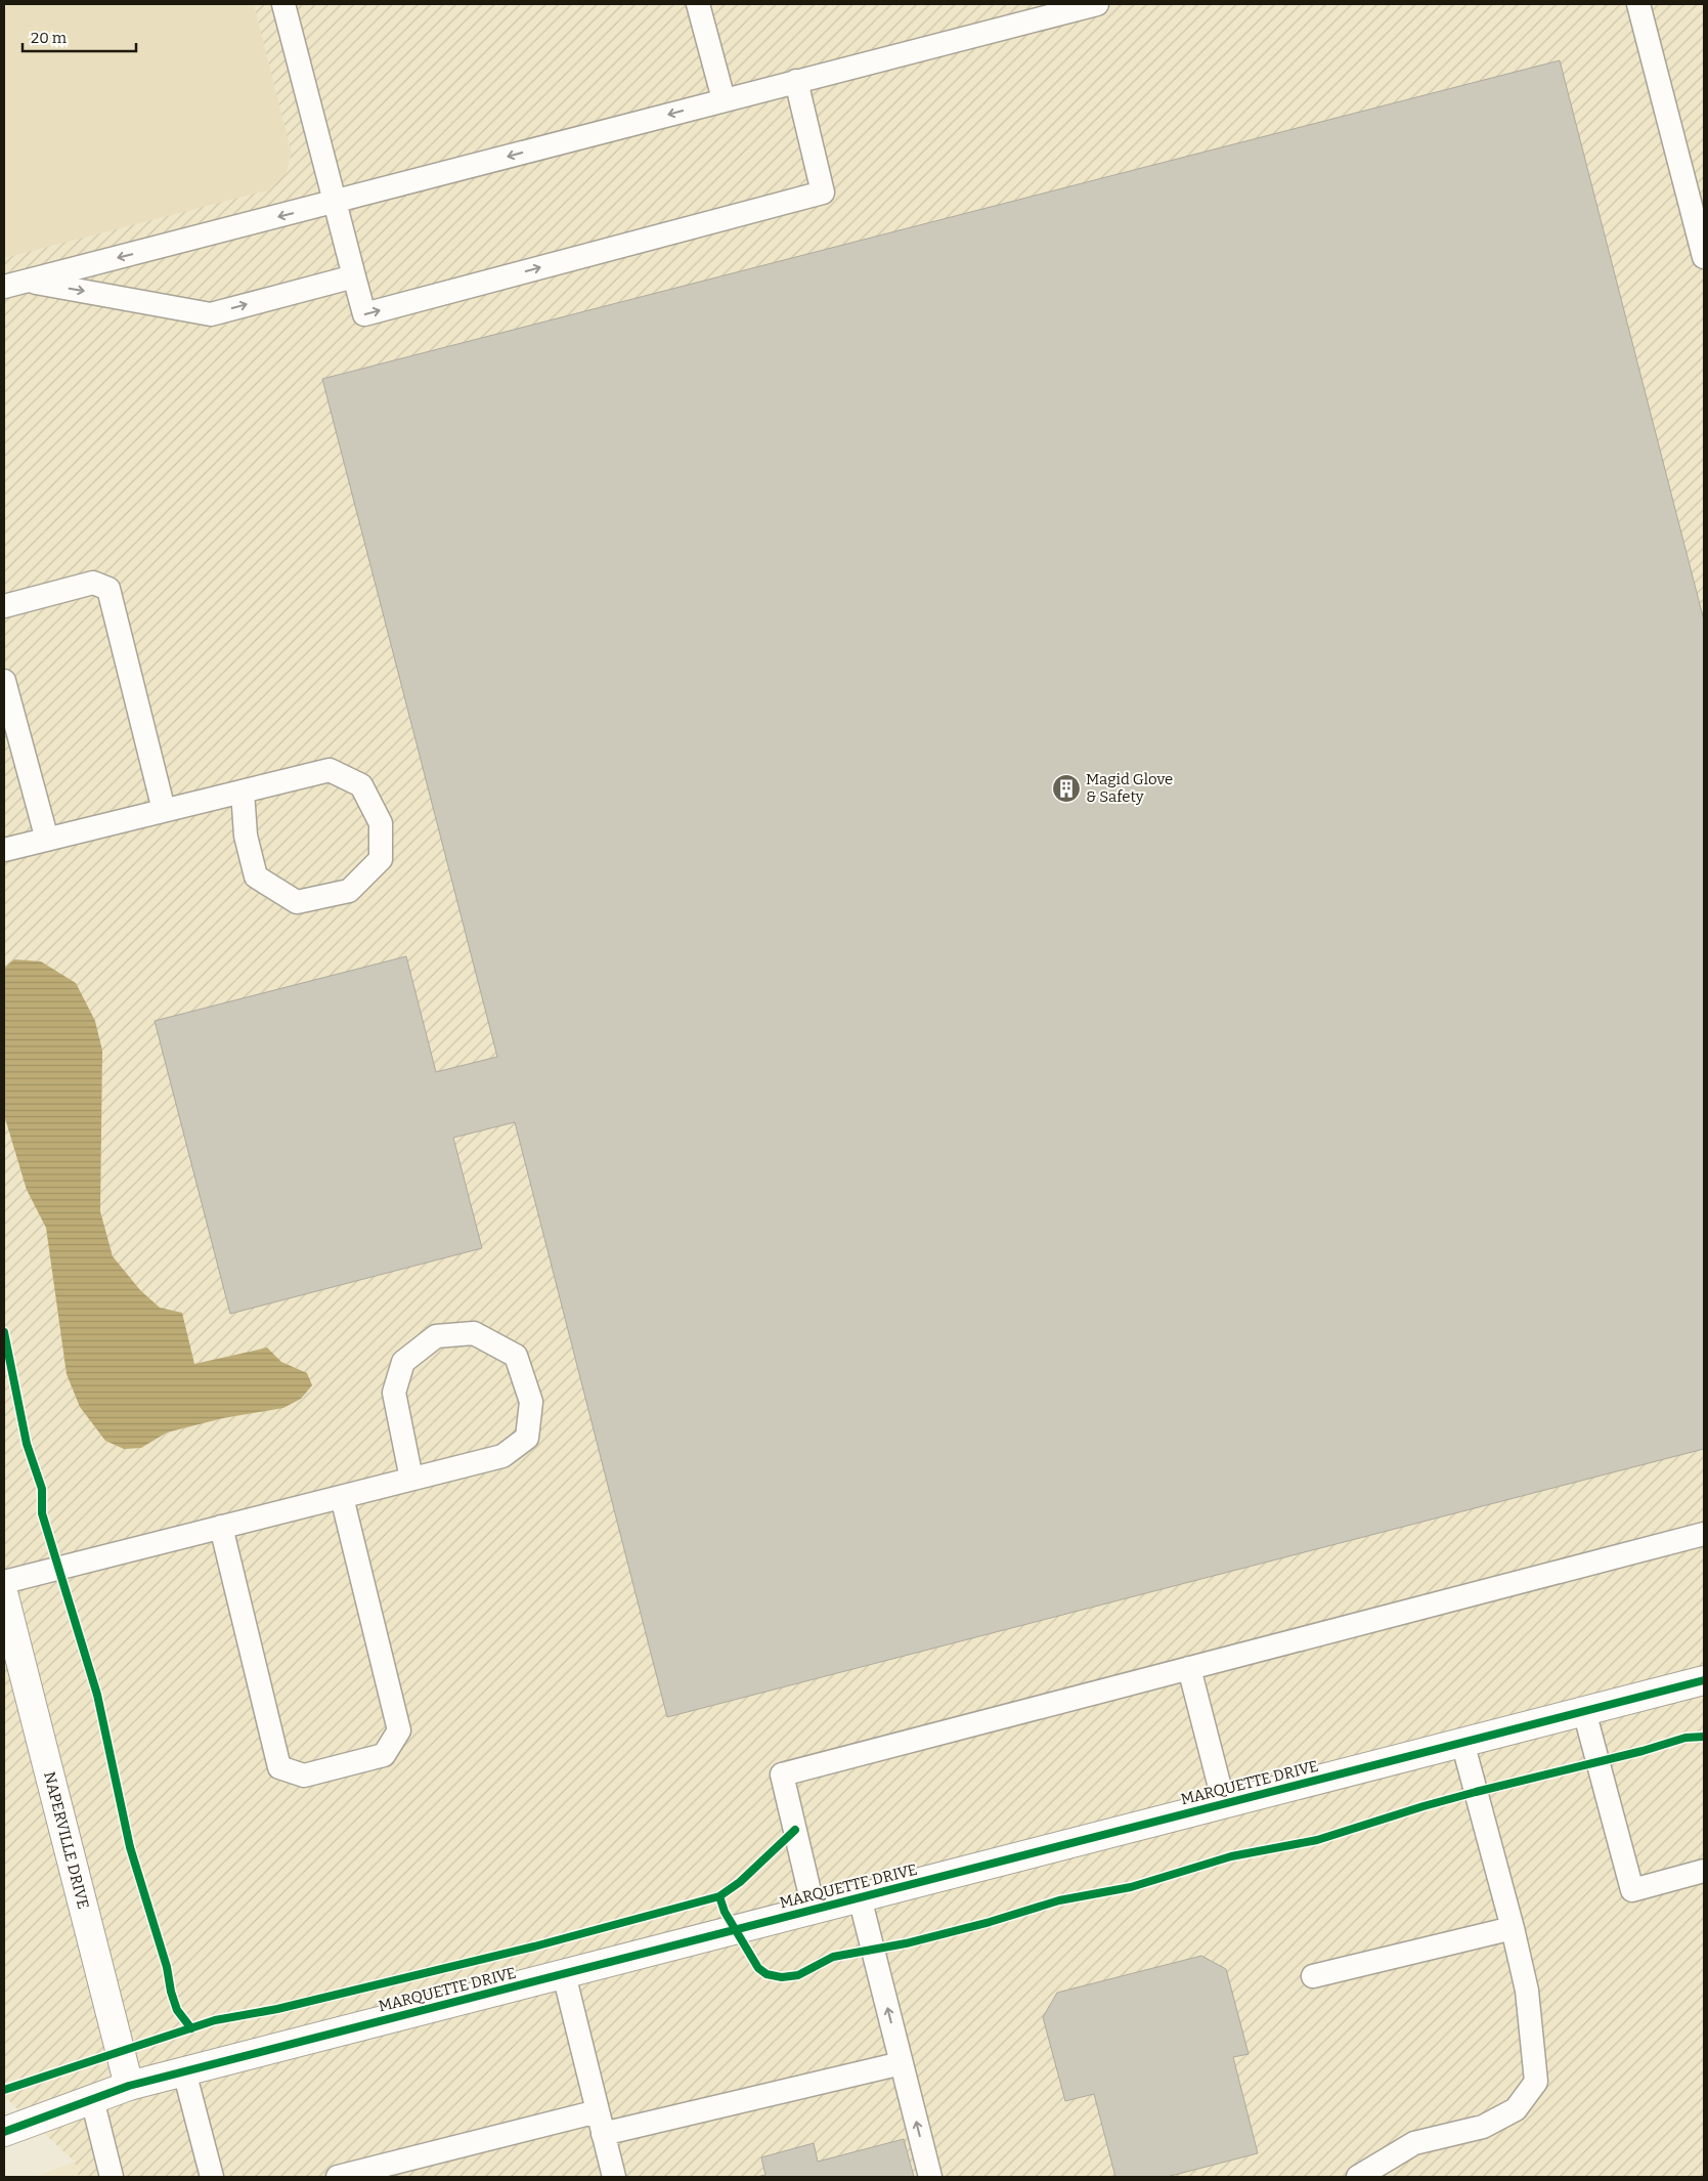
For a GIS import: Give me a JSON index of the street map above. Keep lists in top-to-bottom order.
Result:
{
  "streets": {
    "street": ["MARQUETTE DRIVE", "NAPERVILLE DRIVE"]
  },
  "crossings": [
    ["MARQUETTE DRIVE", "NAPERVILLE DRIVE"]
  ],
  "places": {
    "building": ["Magid Glove & Safety"]
  },
  "scale_bar": "20 m"
}
